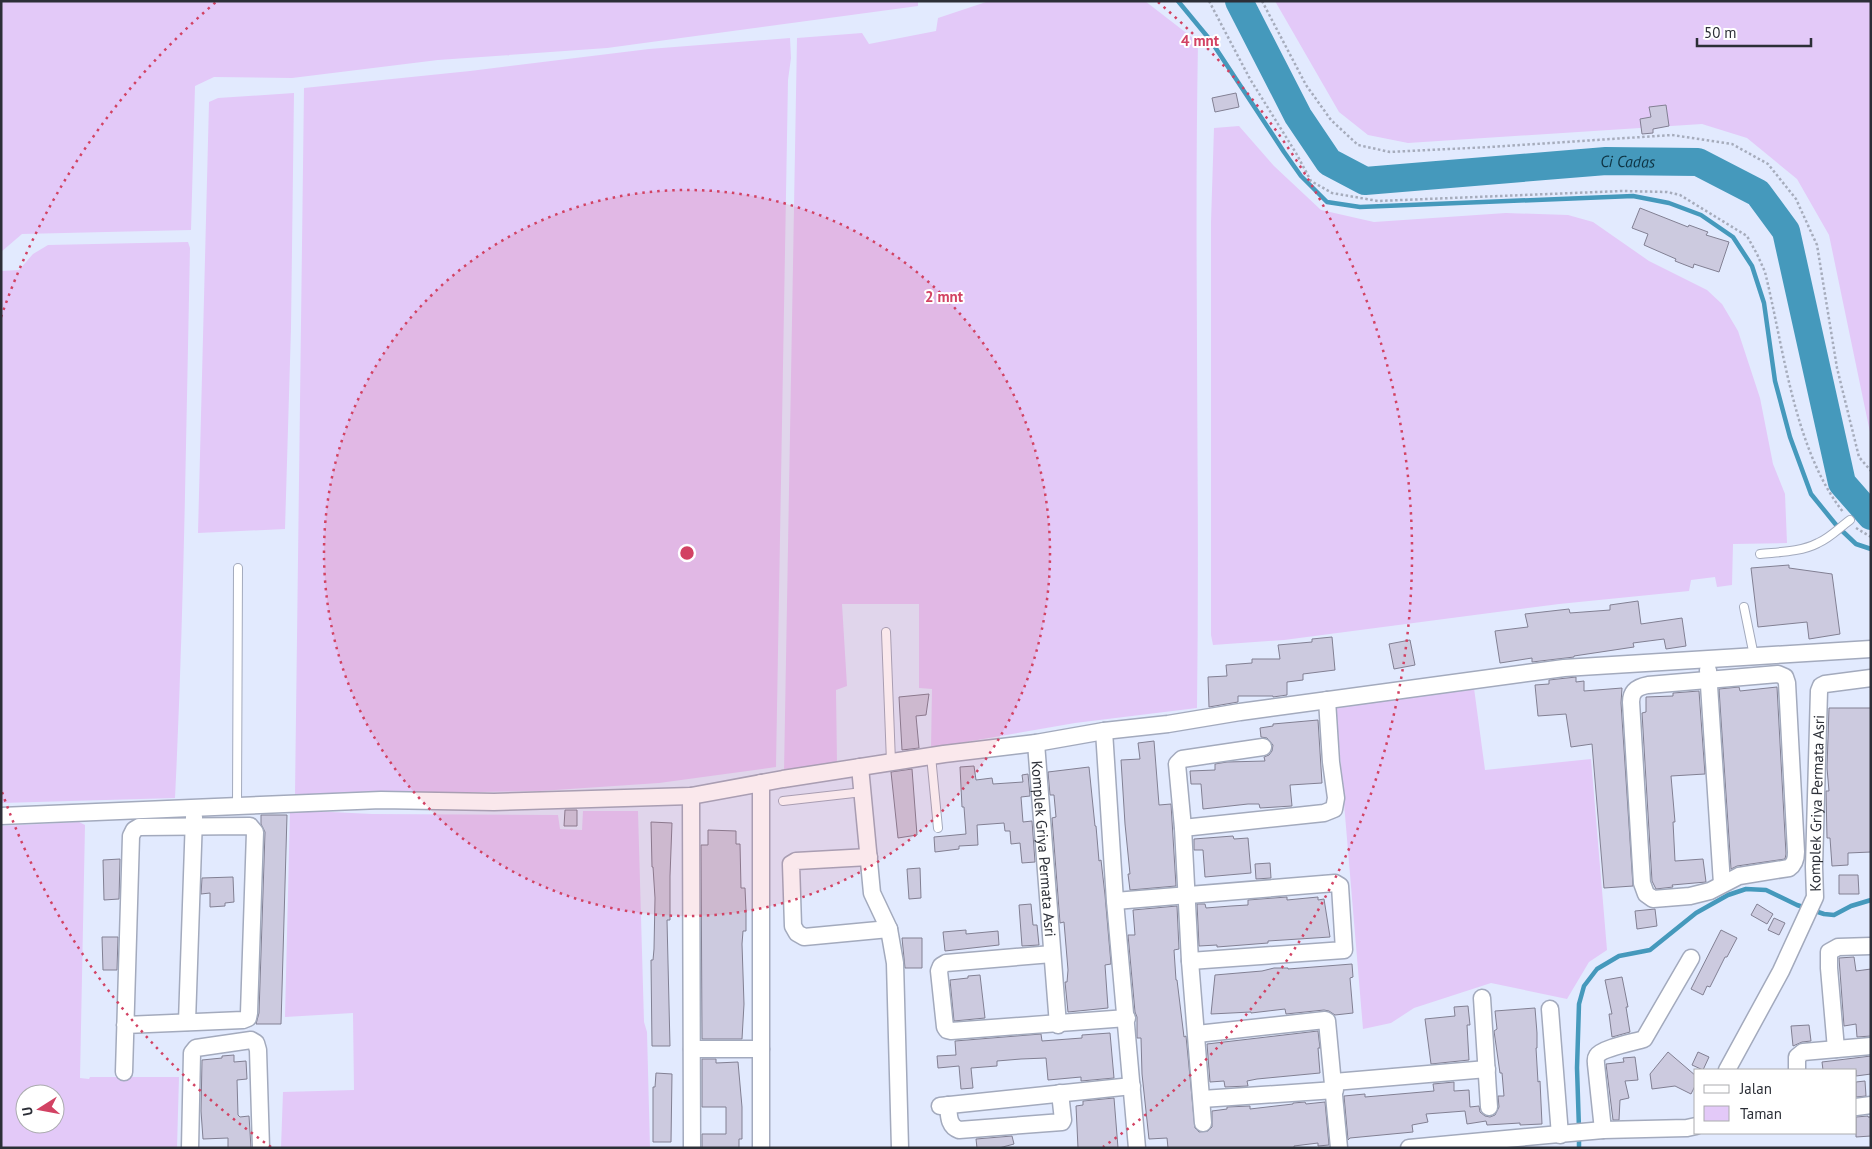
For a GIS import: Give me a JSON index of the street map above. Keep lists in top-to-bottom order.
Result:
{
  "streets": {
    "street": ["Komplek Griya Permata Asri"]
  },
  "water": ["Ci Cadas"],
  "legend": ["Jalan", "Taman"],
  "scale_bar": "50 m",
  "north": "left",
  "rings": ["4 mnt", "2 mnt"]
}
